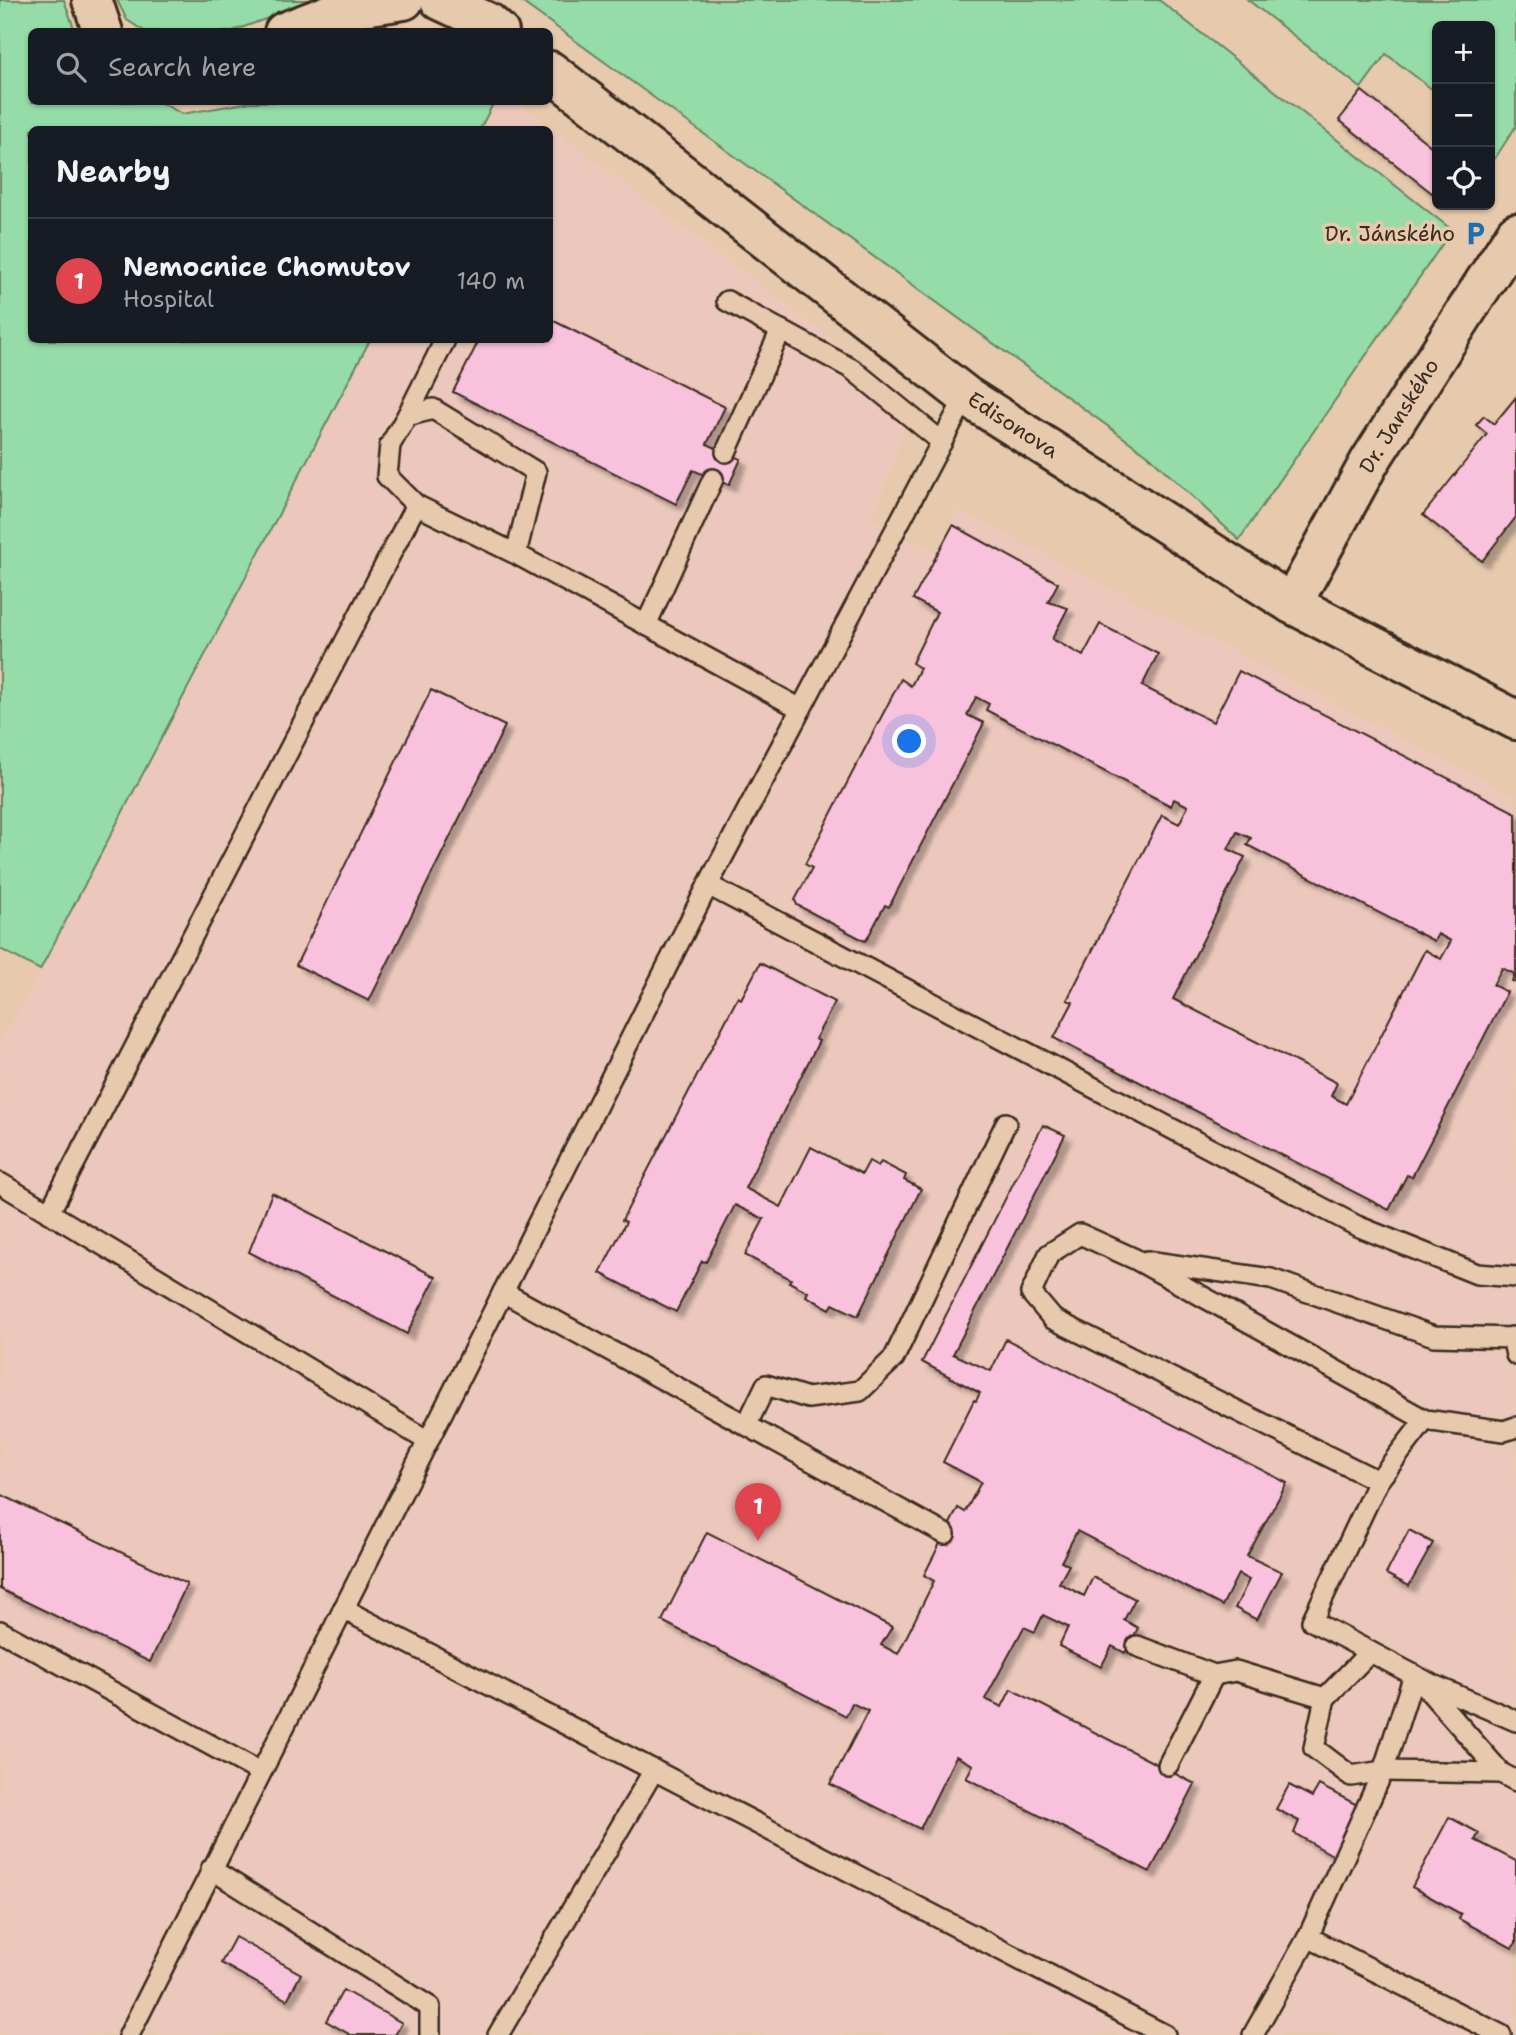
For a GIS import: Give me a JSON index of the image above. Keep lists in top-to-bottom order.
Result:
{
  "streets": {
    "street": ["Dr. Janského", "Edisonova"]
  },
  "crossings": [
    ["Dr. Janského", "Edisonova"]
  ],
  "places": {
    "parking": ["Dr. Jánského"]
  },
  "page": {
    "map_buttons": ["+", "−"],
    "search": "Search here",
    "heading": "Nearby",
    "list": [
      {
        "mark": "1",
        "name": "Nemocnice Chomutov",
        "note": "Hospital",
        "value": "140 m"
      }
    ],
    "pins": "1"
  }
}
